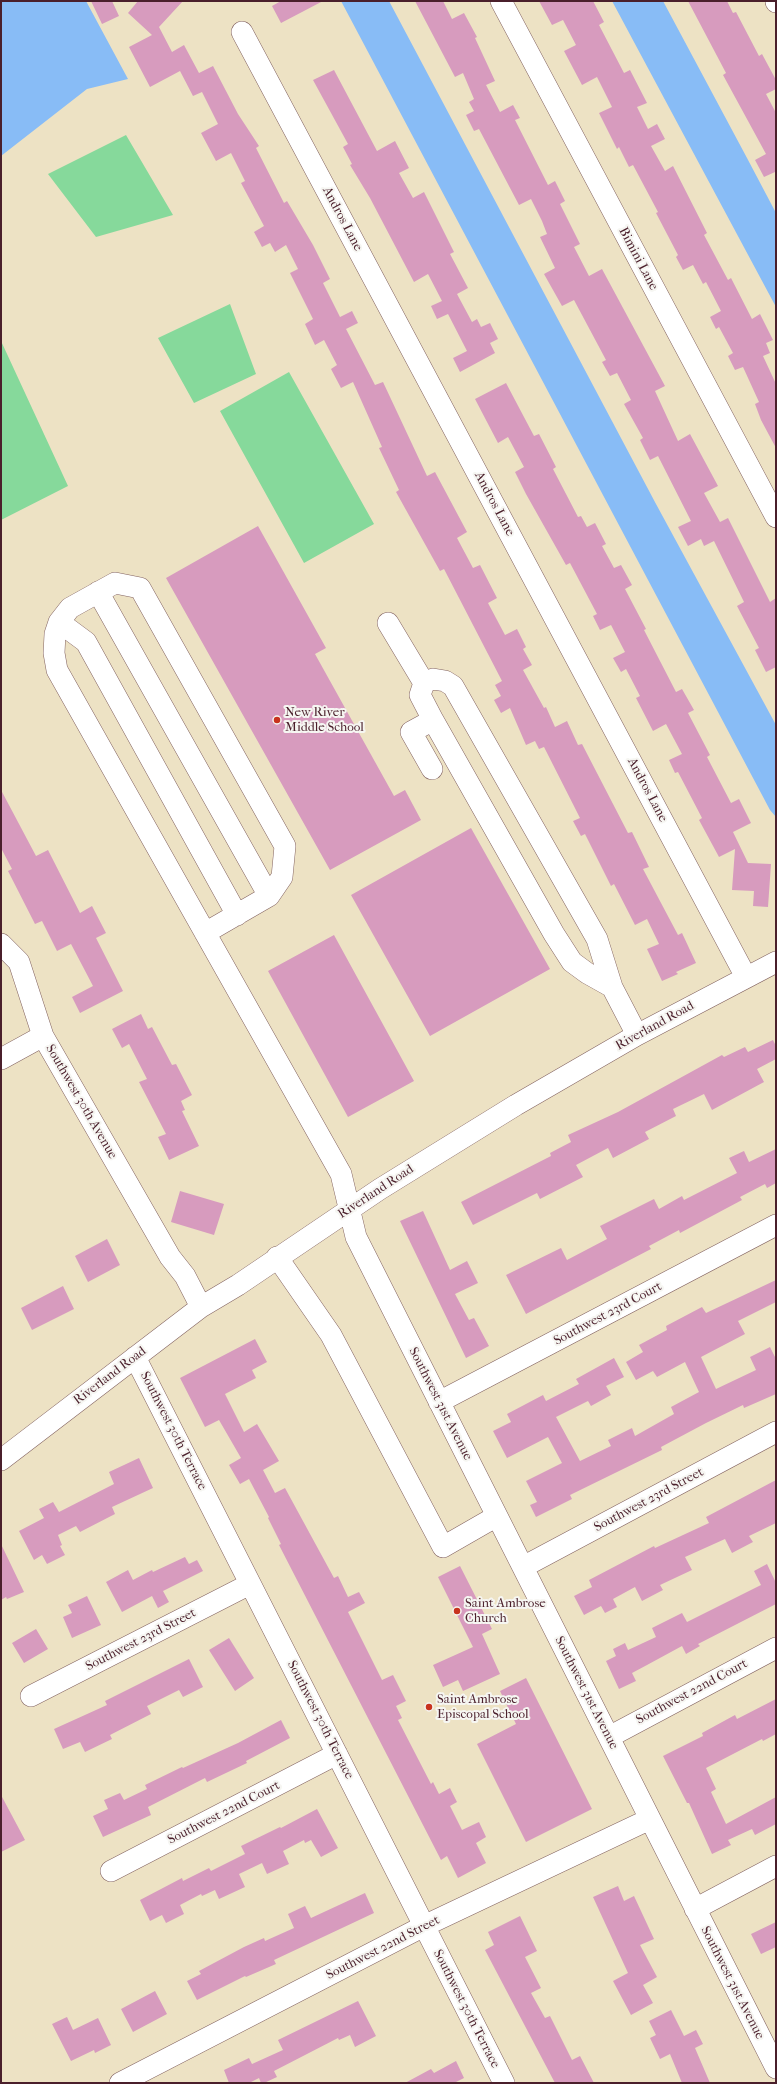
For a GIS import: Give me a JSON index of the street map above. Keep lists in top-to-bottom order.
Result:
{
  "streets": {
    "street": [
      "Andros Lane",
      "Bimini Lane",
      "Riverland Road",
      "Southwest 30th Avenue",
      "Southwest 23rd Court",
      "Southwest 31st Avenue",
      "Southwest 30th Terrace",
      "Southwest 23rd Street",
      "Southwest 22nd Court",
      "Southwest 22nd Street"
    ]
  },
  "crossings": [
    ["Andros Lane", "Riverland Road"],
    ["Riverland Road", "Southwest 30th Avenue"],
    ["Riverland Road", "Southwest 31st Avenue"],
    ["Riverland Road", "Southwest 30th Terrace"],
    ["Southwest 23rd Court", "Southwest 31st Avenue"],
    ["Southwest 31st Avenue", "Southwest 23rd Street"],
    ["Southwest 31st Avenue", "Southwest 22nd Court"],
    ["Southwest 31st Avenue", "Southwest 22nd Street"],
    ["Southwest 30th Terrace", "Southwest 23rd Street"],
    ["Southwest 30th Terrace", "Southwest 22nd Court"],
    ["Southwest 30th Terrace", "Southwest 22nd Street"]
  ],
  "places": ["New River Middle School", "Saint Ambrose Church", "Saint Ambrose Episcopal School"]
}
